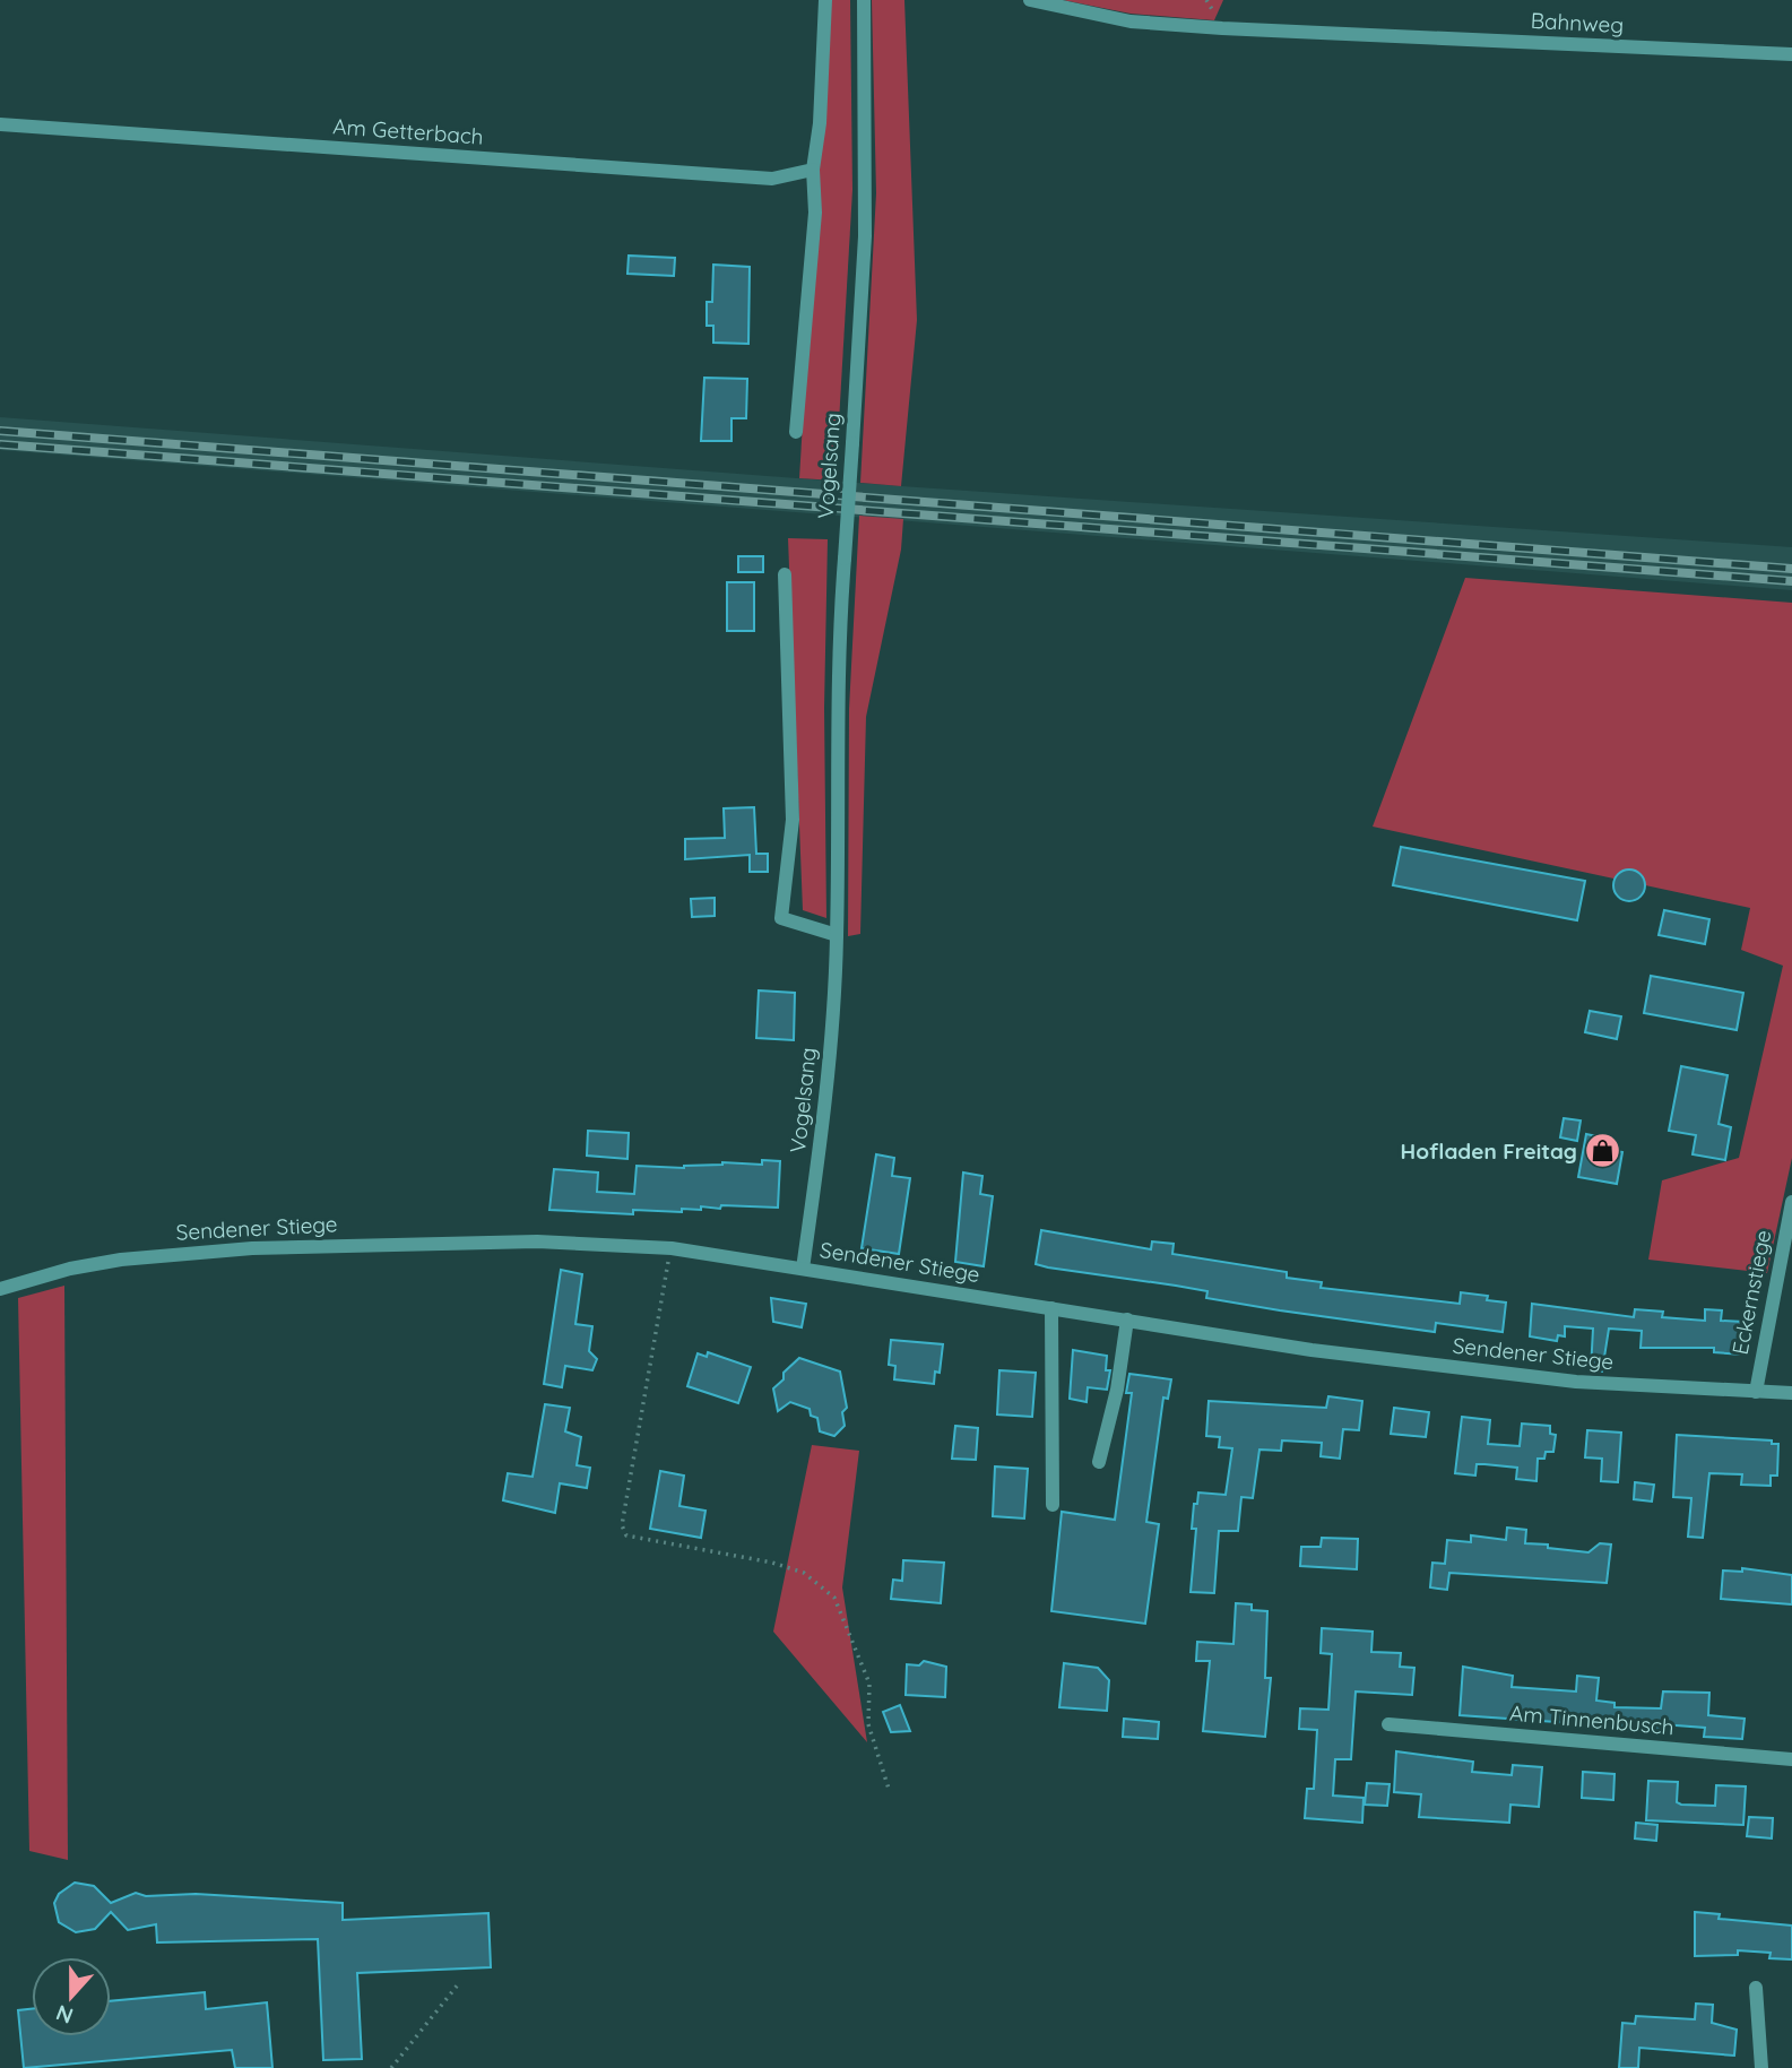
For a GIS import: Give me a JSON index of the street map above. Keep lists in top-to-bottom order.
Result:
{
  "streets": {
    "street": [
      "Bahnweg",
      "Am Getterbach",
      "Vogelsang",
      "Sendener Stiege",
      "Eckernstiege",
      "Am Tinnenbusch"
    ]
  },
  "crossings": [
    ["Vogelsang", "Sendener Stiege"],
    ["Sendener Stiege", "Eckernstiege"]
  ],
  "places": {
    "shop": ["Hofladen Freitag"]
  },
  "north": "bottom"
}
